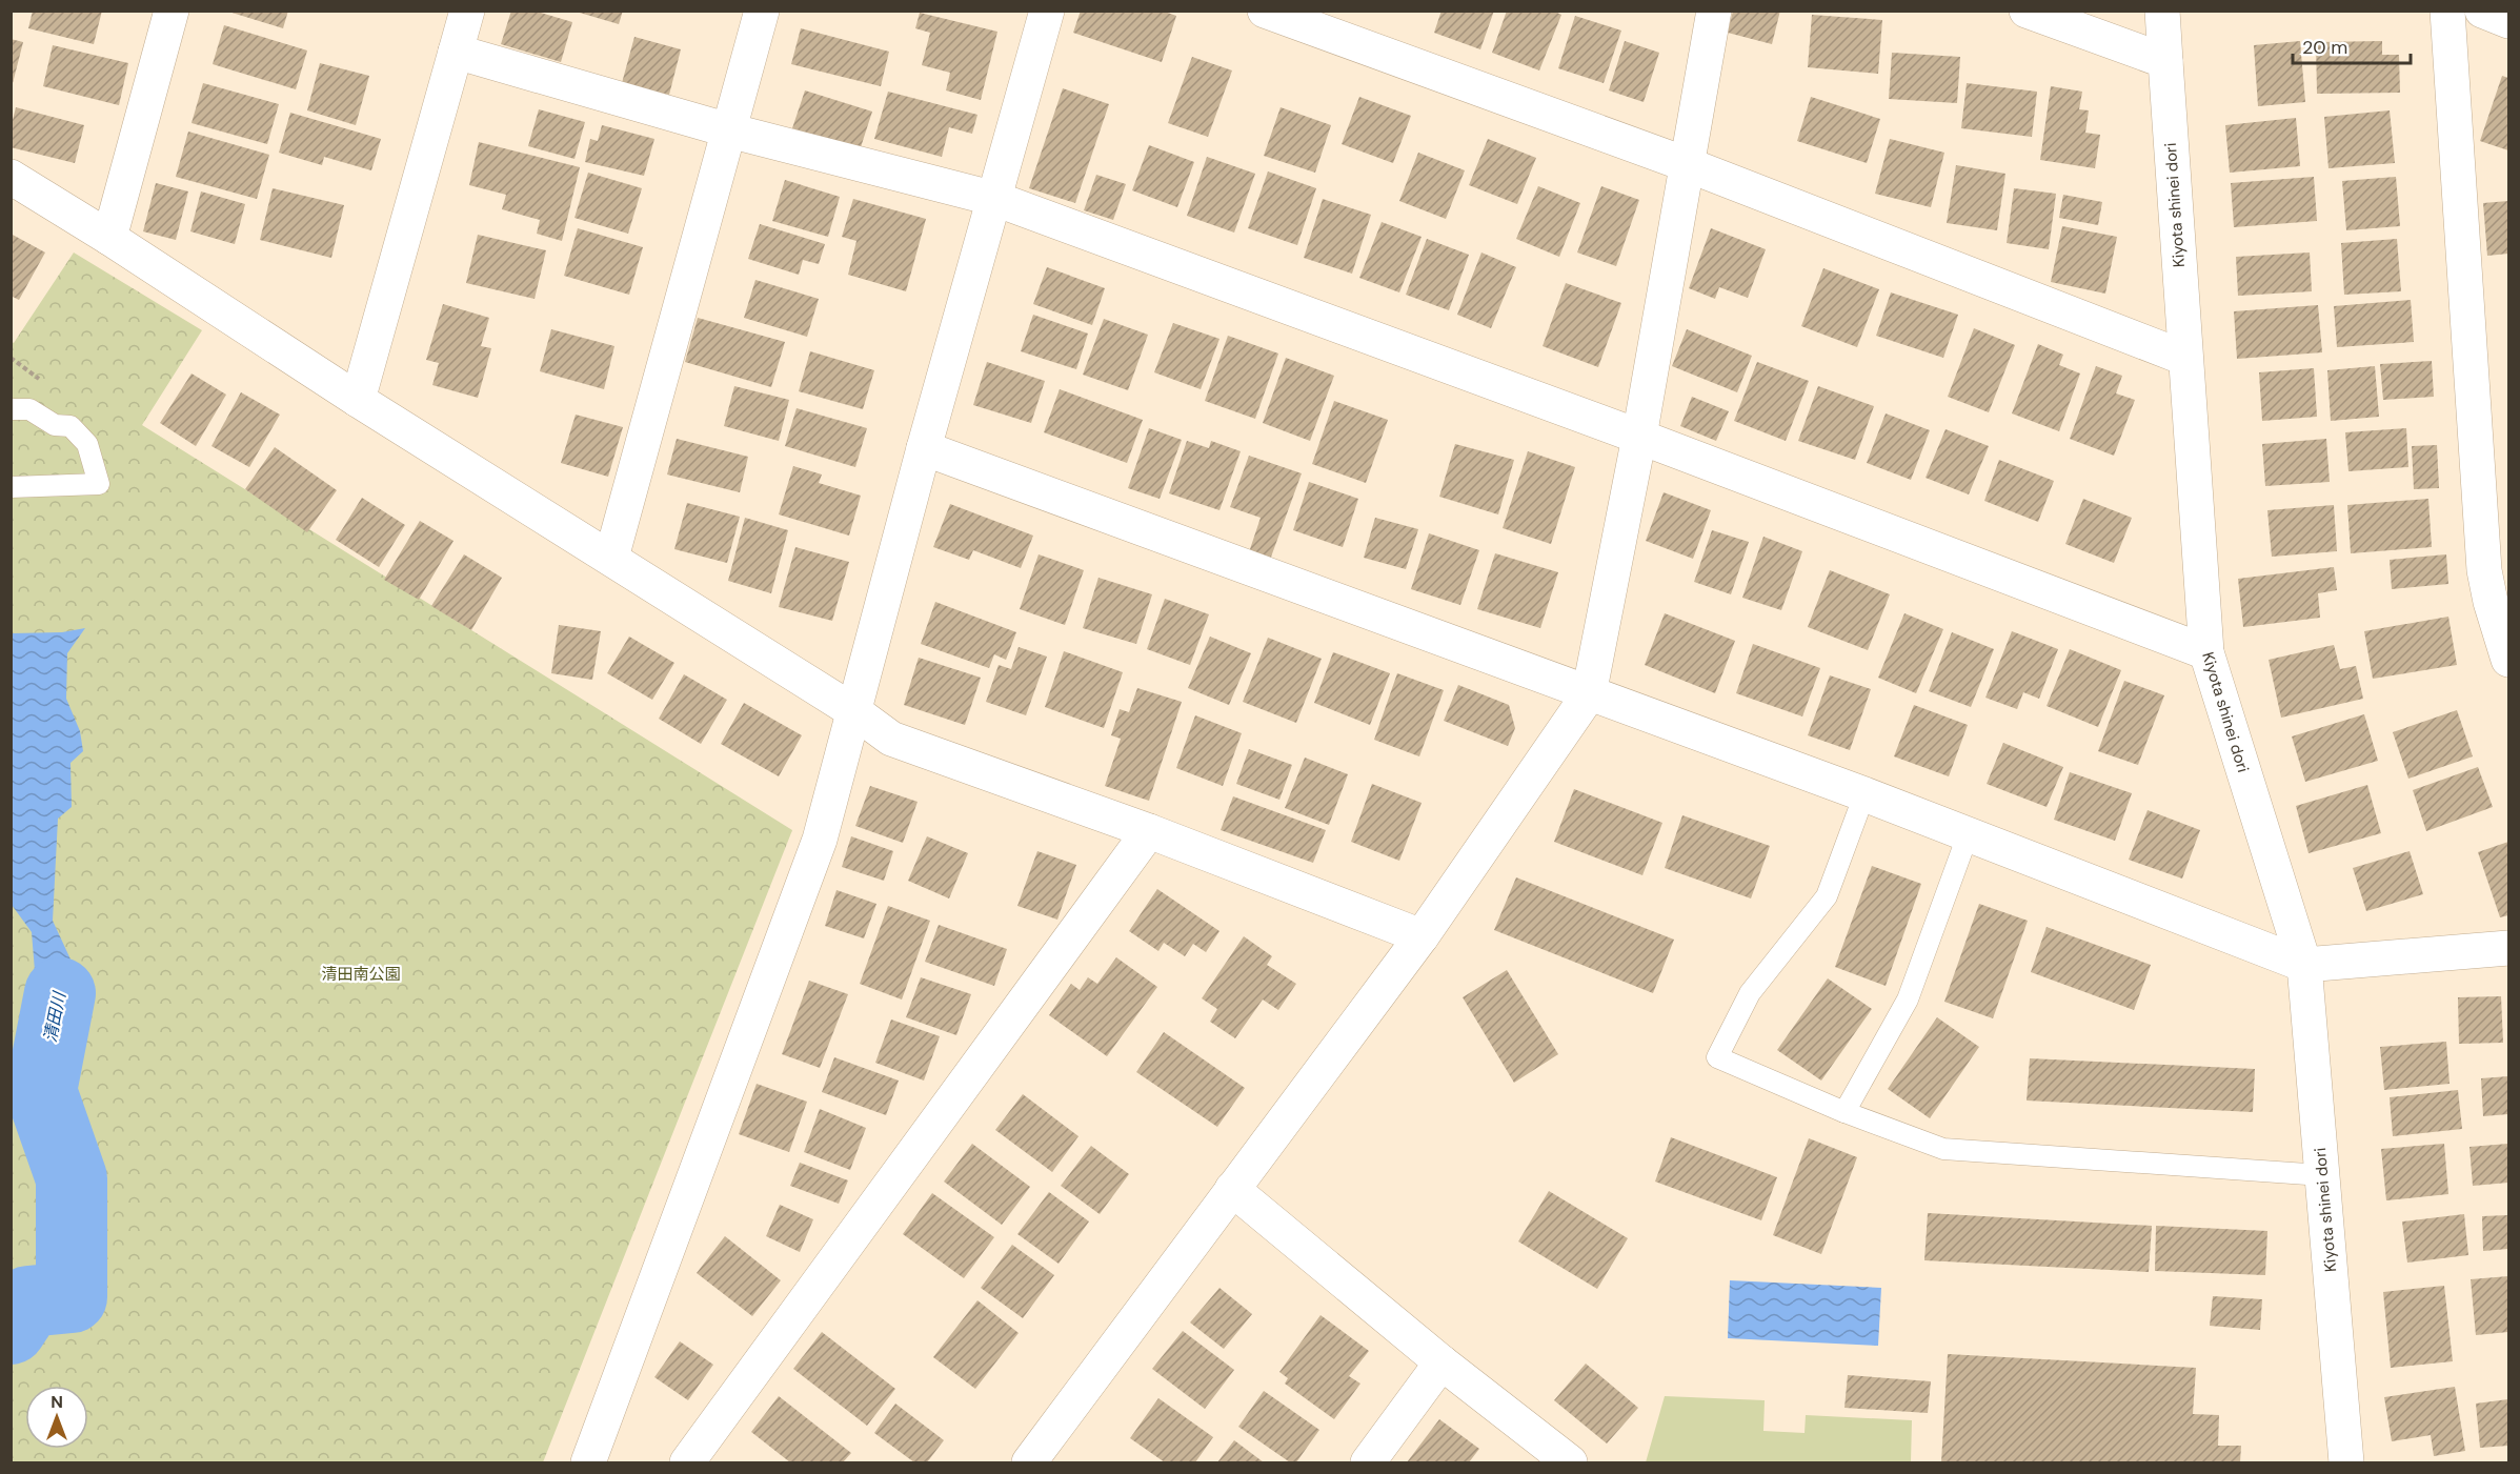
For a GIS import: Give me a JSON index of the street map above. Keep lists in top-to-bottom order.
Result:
{
  "streets": {
    "street": ["Kiyota shinei dori"]
  },
  "water": ["清田川"],
  "parks": ["清田南公園"],
  "scale_bar": "20 m",
  "north": "top"
}
